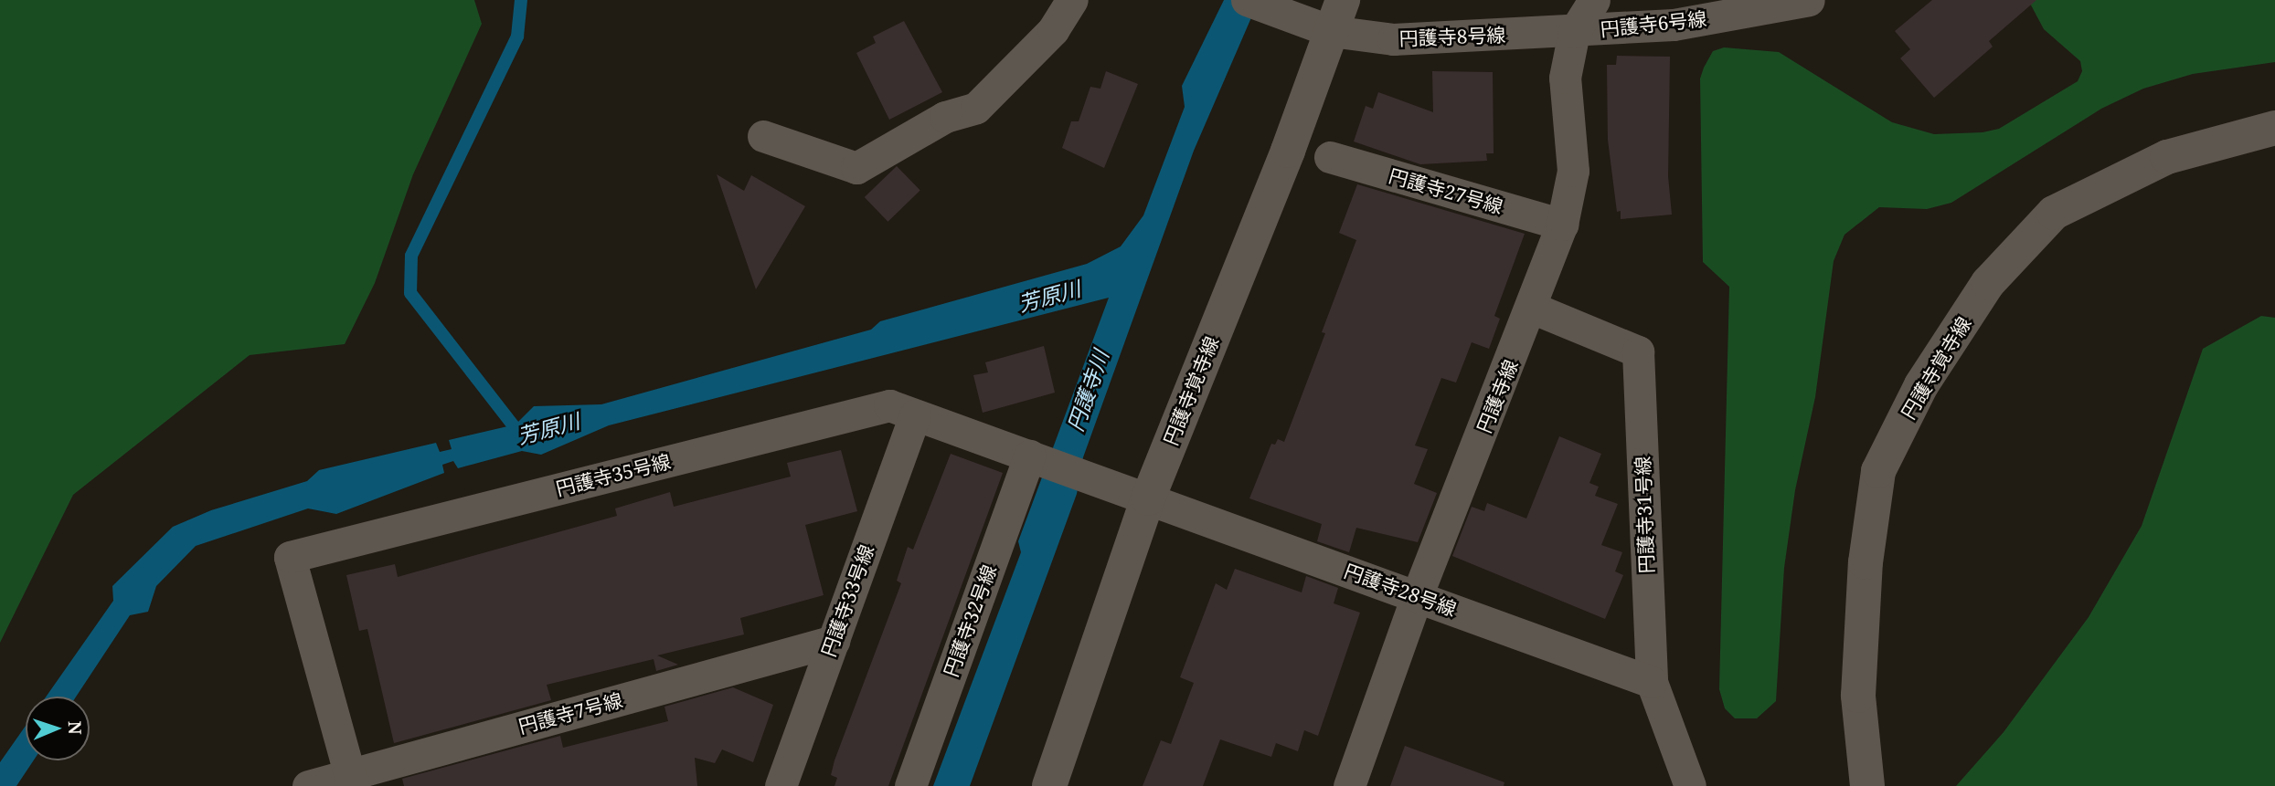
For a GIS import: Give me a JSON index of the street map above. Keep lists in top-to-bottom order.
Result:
{
  "streets": {
    "street": [
      "円護寺6号線",
      "円護寺8号線",
      "円護寺27号線",
      "円護寺覚寺線",
      "円護寺線",
      "円護寺35号線",
      "円護寺31号線",
      "円護寺28号線",
      "円護寺33号線",
      "円護寺32号線",
      "円護寺7号線"
    ]
  },
  "crossings": [
    ["円護寺6号線", "円護寺8号線"],
    ["円護寺6号線", "円護寺線"],
    ["円護寺8号線", "円護寺覚寺線"],
    ["円護寺8号線", "円護寺線"],
    ["円護寺27号線", "円護寺線"],
    ["円護寺覚寺線", "円護寺35号線"],
    ["円護寺覚寺線", "円護寺28号線"],
    ["円護寺線", "円護寺31号線"],
    ["円護寺線", "円護寺28号線"],
    ["円護寺35号線", "円護寺28号線"],
    ["円護寺35号線", "円護寺33号線"],
    ["円護寺35号線", "円護寺32号線"],
    ["円護寺35号線", "円護寺7号線"],
    ["円護寺31号線", "円護寺28号線"],
    ["円護寺33号線", "円護寺7号線"]
  ],
  "water": ["芳原川", "円護寺川"],
  "north": "right"
}
